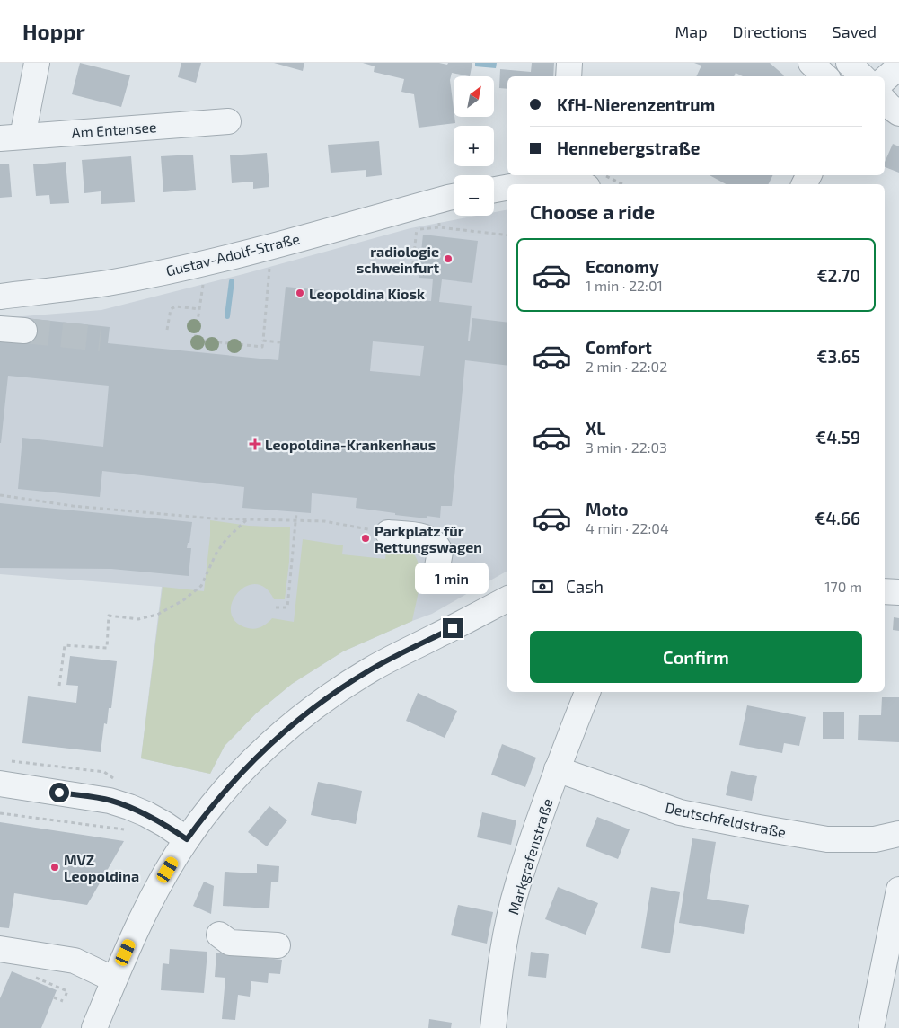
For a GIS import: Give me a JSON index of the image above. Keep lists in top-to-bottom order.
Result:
{
  "streets": {
    "street": [
      "Am Entensee",
      "Gustav-Adolf-Straße",
      "Deutschfeldstraße",
      "Markgrafenstraße"
    ]
  },
  "crossings": [
    ["Deutschfeldstraße", "Markgrafenstraße"]
  ],
  "places": {
    "other": [
      "radiologie schweinfurt",
      "Leopoldina Kiosk",
      "Parkplatz für Rettungswagen",
      "MVZ Leopoldina"
    ],
    "health": ["Leopoldina-Krankenhaus"]
  },
  "north": "top right",
  "page": {
    "header": "Hoppr",
    "nav": ["Map", "Directions", "Saved"],
    "map_buttons": ["+", "−"],
    "banner": ["KfH-Nierenzentrum", "Hennebergstraße"],
    "heading": "Choose a ride",
    "list": [
      {
        "name": "Economy",
        "note": "1 min · 22:01",
        "value": "€2.70"
      },
      {
        "name": "Comfort",
        "note": "2 min · 22:02",
        "value": "€3.65"
      },
      {
        "name": "XL",
        "note": "3 min · 22:03",
        "value": "€4.59"
      },
      {
        "name": "Moto",
        "note": "4 min · 22:04",
        "value": "€4.66"
      }
    ],
    "pay": ["Cash", "170 m"],
    "bubble": "1 min",
    "buttons": "Confirm"
  }
}
